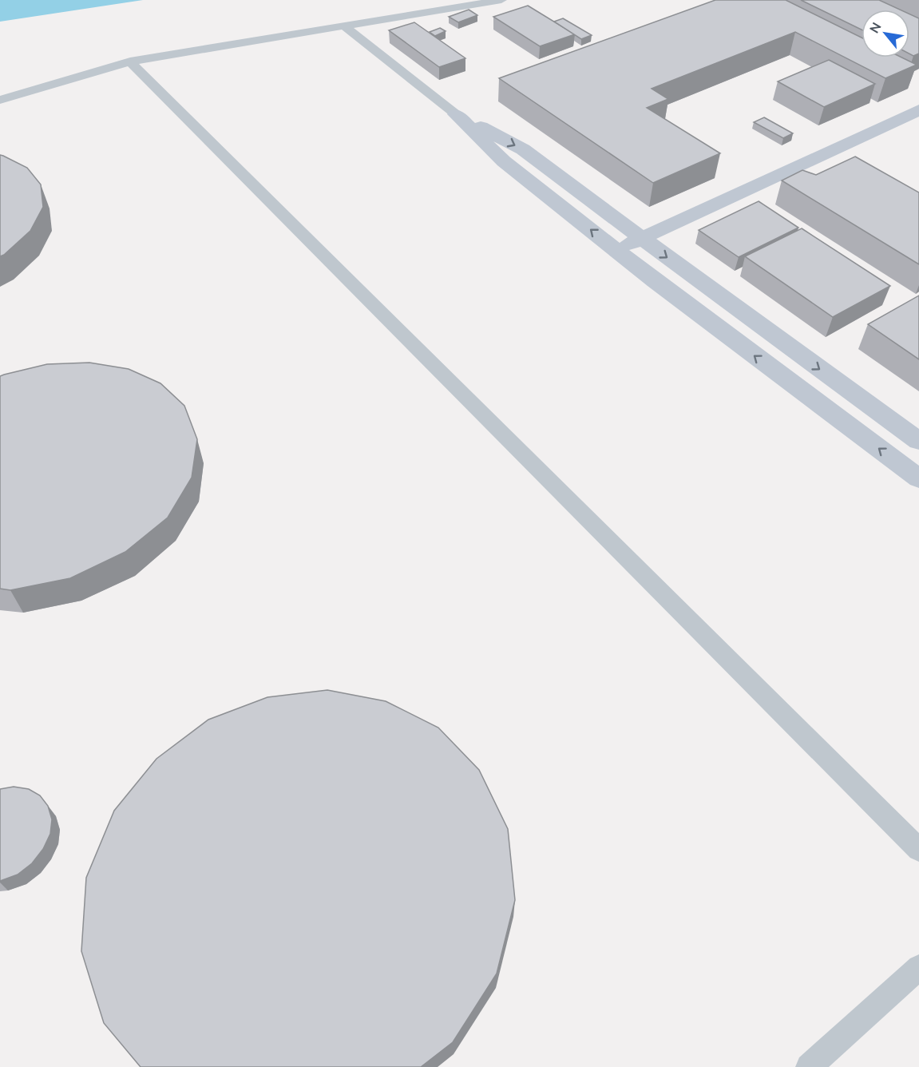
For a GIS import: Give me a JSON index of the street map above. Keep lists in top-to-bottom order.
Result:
{
  "north": "top left"
}
